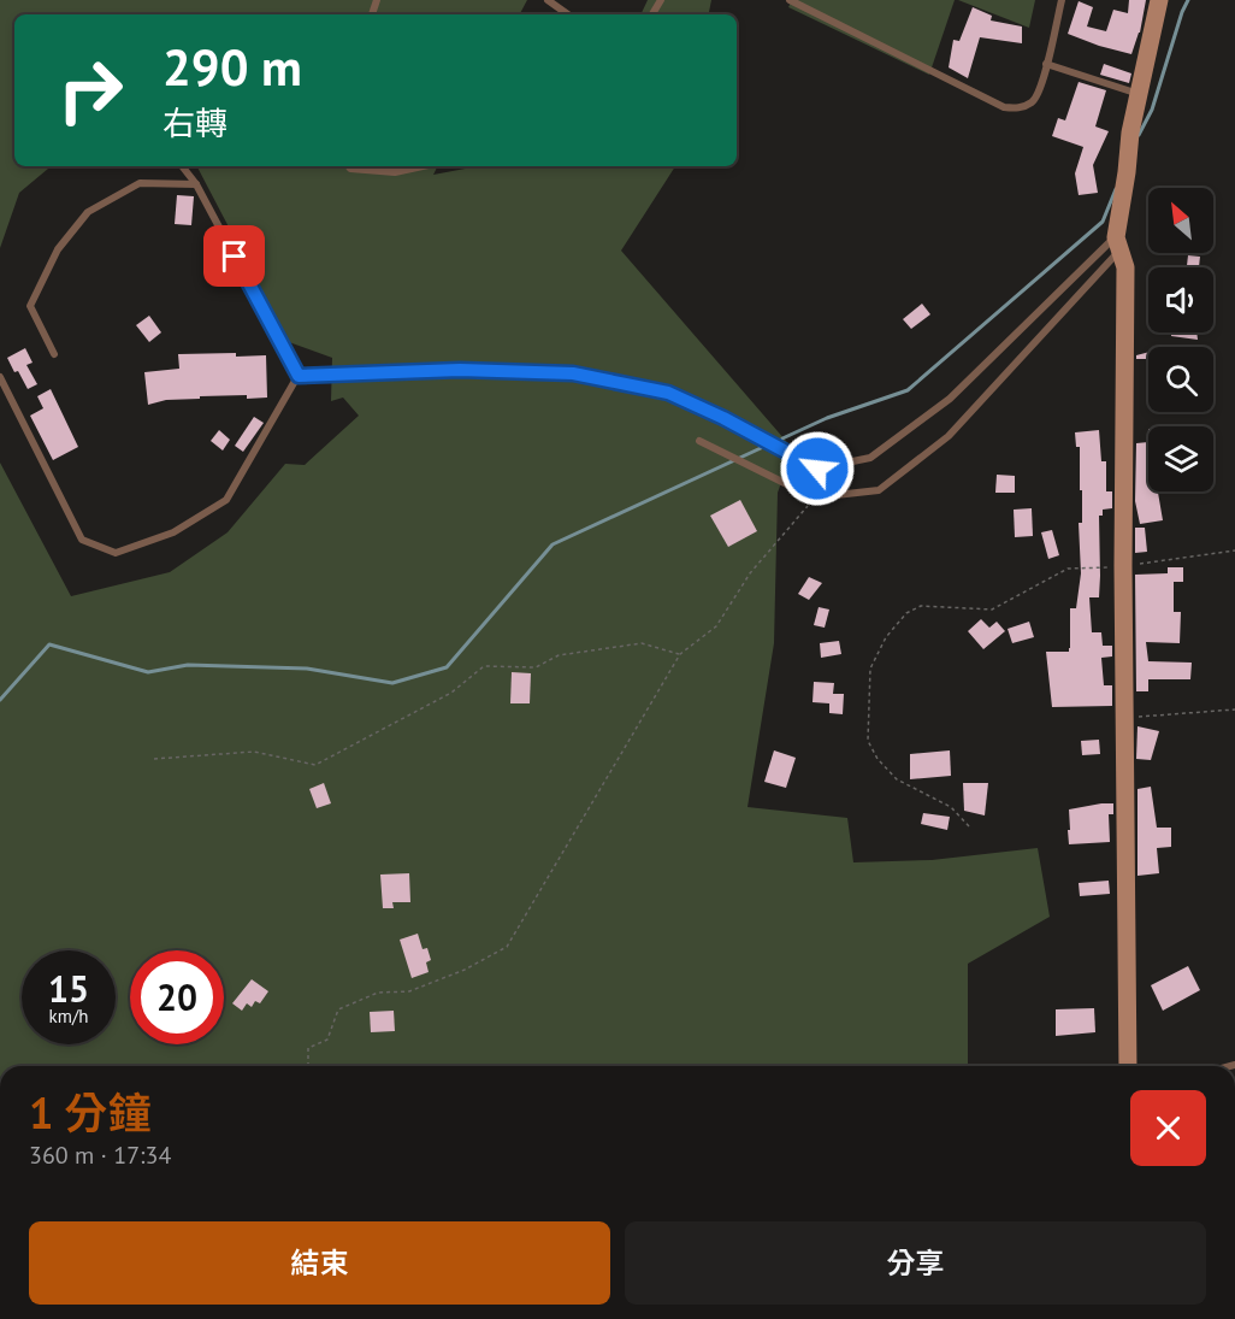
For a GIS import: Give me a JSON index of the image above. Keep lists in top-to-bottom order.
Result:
{
  "north": "top left",
  "page": {
    "turn": ["290 m", "右轉"],
    "speed": "15 km/h",
    "limit": "20",
    "heading": ["1 分鐘", "360 m · 17:34"],
    "buttons": ["結束", "分享"]
  }
}
